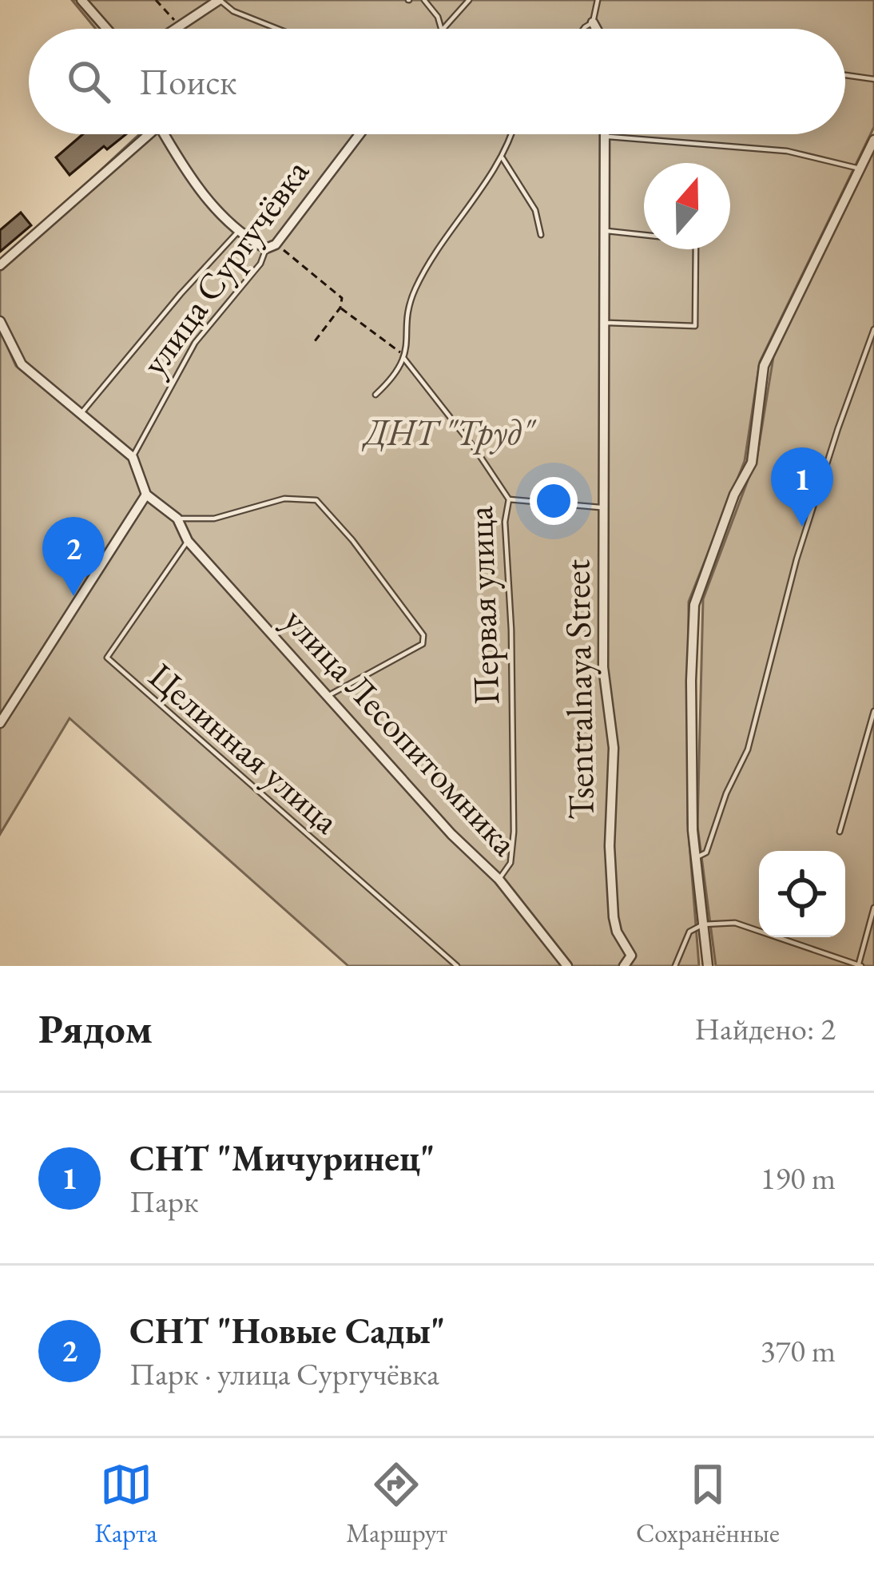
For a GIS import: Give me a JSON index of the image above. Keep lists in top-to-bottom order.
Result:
{
  "streets": {
    "street": ["улица Сургучёвка", "Tsentralnaya Street", "улица Лесопитомника"],
    "lane": ["Первая улица", "Целинная улица"]
  },
  "crossings": [
    ["Первая улица", "улица Лесопитомника"],
    ["улица Лесопитомника", "Целинная улица"]
  ],
  "parks": ["ДНТ \"Труд\""],
  "north": "top",
  "page": {
    "search": "Поиск",
    "pins": ["1", "2"],
    "heading": ["Рядом", "Найдено: 2"],
    "list": [
      {
        "mark": "1",
        "name": "СНТ \"Мичуринец\"",
        "note": "Парк",
        "value": "190 m"
      },
      {
        "mark": "2",
        "name": "СНТ \"Новые Сады\"",
        "note": "Парк · улица Сургучёвка",
        "value": "370 m"
      }
    ],
    "nav": ["Карта", "Маршрут", "Сохранённые"]
  }
}
